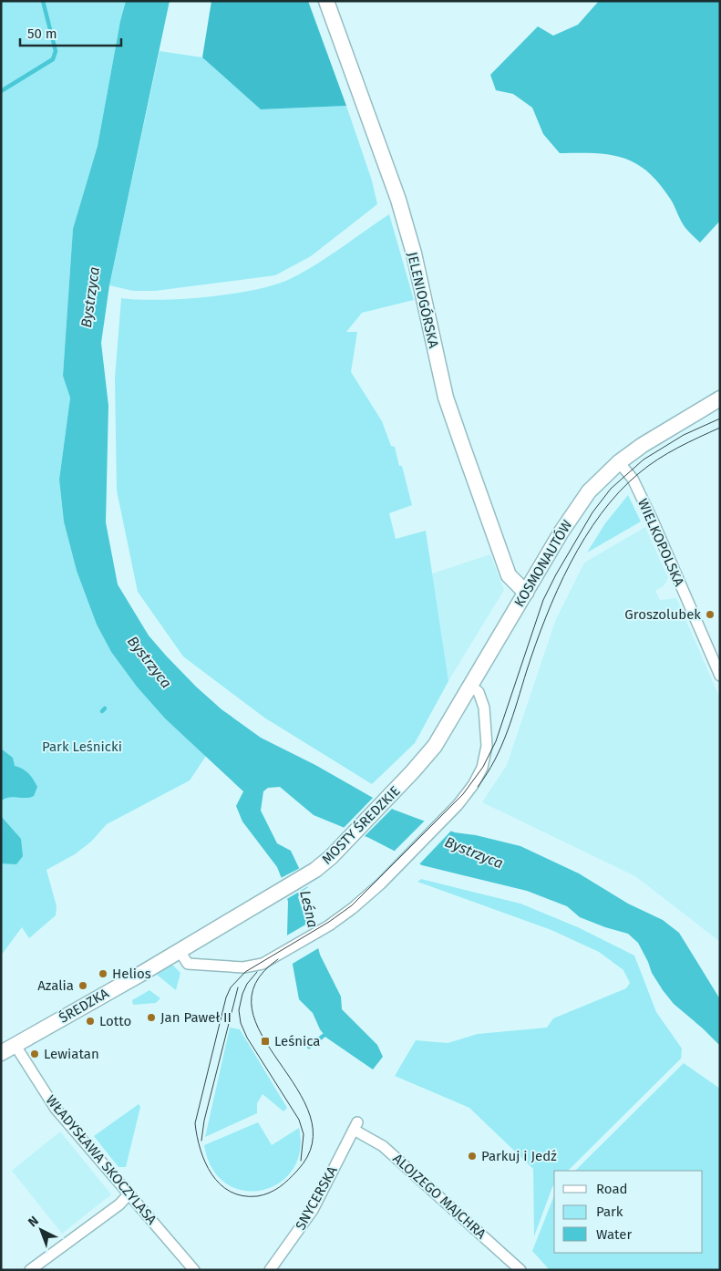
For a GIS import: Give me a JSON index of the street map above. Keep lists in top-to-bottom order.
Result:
{
  "streets": {
    "main road": [
      "JELENIOGÓRSKA",
      "KOSMONAUTÓW",
      "MOSTY ŚREDZKIE",
      "ŚREDZKA"
    ],
    "street": [
      "WIELKOPOLSKA",
      "WŁADYSŁAWA SKOCZYLASA",
      "ALOJZEGO MAJCHRA",
      "SNYCERSKA"
    ]
  },
  "crossings": [
    ["JELENIOGÓRSKA", "KOSMONAUTÓW"],
    ["WIELKOPOLSKA", "KOSMONAUTÓW"],
    ["KOSMONAUTÓW", "MOSTY ŚREDZKIE"],
    ["MOSTY ŚREDZKIE", "ŚREDZKA"],
    ["ŚREDZKA", "WŁADYSŁAWA SKOCZYLASA"],
    ["ALOJZEGO MAJCHRA", "SNYCERSKA"]
  ],
  "water": ["Bystrzyca", "Leśna"],
  "parks": ["Park Leśnicki"],
  "places": {
    "other": [
      "Groszolubek",
      "Helios",
      "Azalia",
      "Jan Paweł II",
      "Lotto",
      "Lewiatan",
      "Parkuj i Jedź"
    ],
    "transit": ["Leśnica"]
  },
  "legend": ["Road", "Park", "Water"],
  "scale_bar": "50 m",
  "north": "top left"
}
